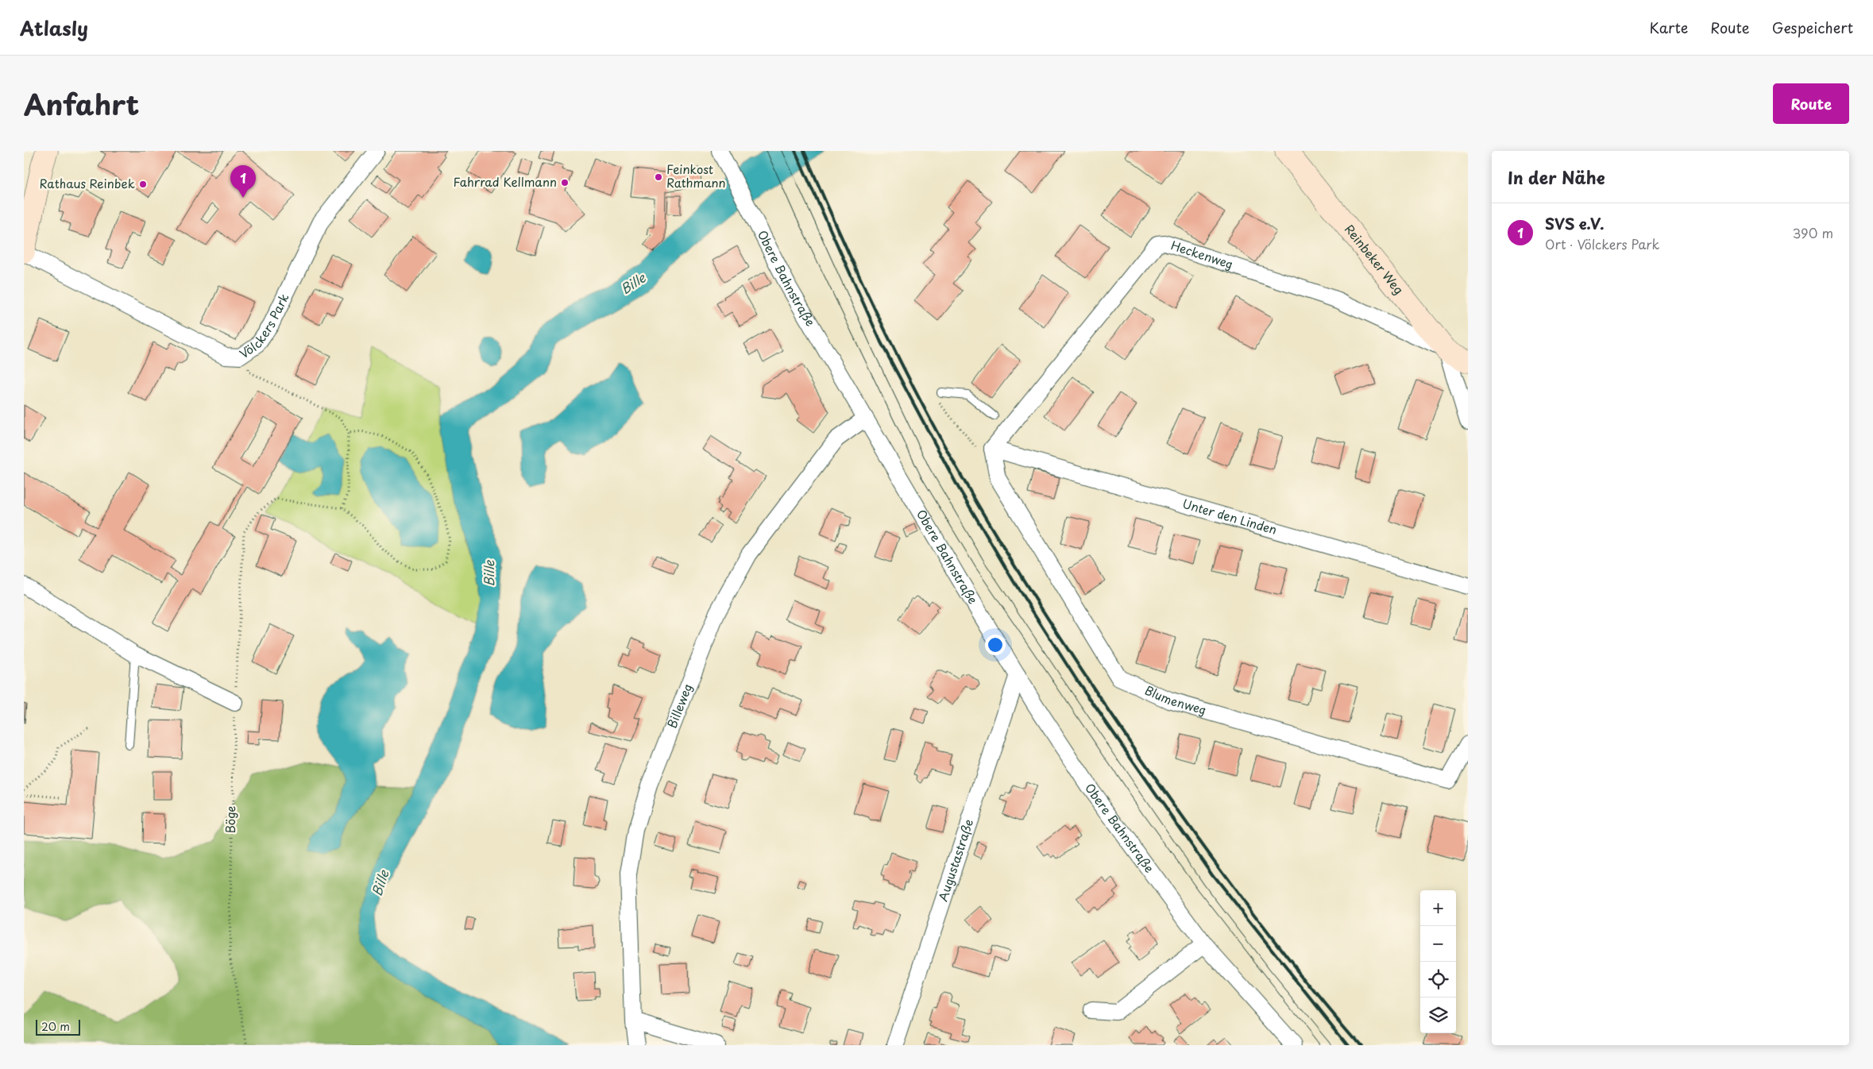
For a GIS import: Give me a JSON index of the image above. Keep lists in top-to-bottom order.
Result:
{
  "streets": {
    "main road": ["Reinbeker Weg"],
    "street": [
      "Heckenweg",
      "Obere Bahnstraße",
      "Völckers Park",
      "Unter den Linden",
      "Blumenweg",
      "Billeweg",
      "Augustastraße"
    ],
    "path": ["Böge"]
  },
  "crossings": [
    ["Heckenweg", "Reinbeker Weg"],
    ["Heckenweg", "Unter den Linden"],
    ["Heckenweg", "Blumenweg"],
    ["Obere Bahnstraße", "Billeweg"],
    ["Obere Bahnstraße", "Augustastraße"],
    ["Unter den Linden", "Blumenweg"]
  ],
  "water": ["Bille"],
  "places": ["Feinkost Rathmann", "Fahrrad Kellmann", "Rathaus Reinbek"],
  "scale_bar": "20 m",
  "page": {
    "header": "Atlasly",
    "nav": ["Karte", "Route", "Gespeichert"],
    "title": "Anfahrt",
    "buttons": "Route",
    "heading": "In der Nähe",
    "pins": "1",
    "list": [
      {
        "mark": "1",
        "name": "SVS e.V.",
        "note": "Ort · Völckers Park",
        "value": "390 m"
      }
    ],
    "map_buttons": ["+", "−"],
    "scale": "20 m"
  }
}
